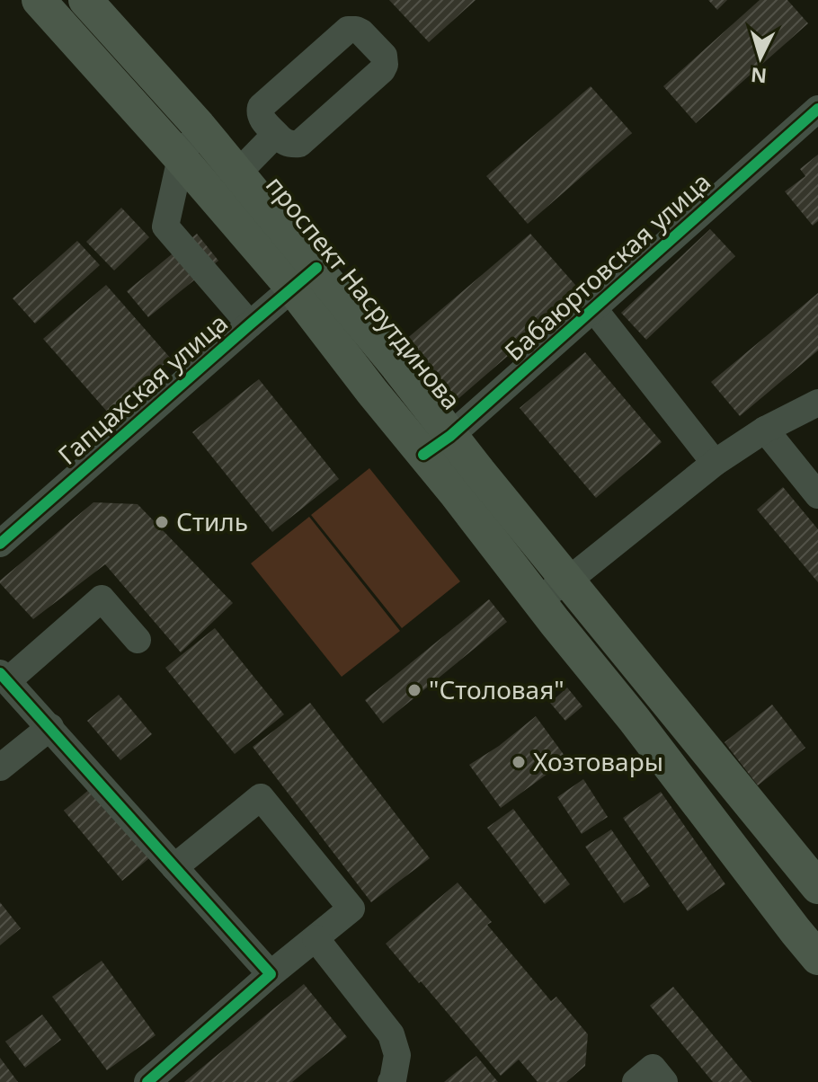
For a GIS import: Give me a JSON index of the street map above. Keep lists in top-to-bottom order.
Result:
{
  "streets": {
    "main road": ["проспект Насрутдинова"],
    "street": ["Бабаюртовская улица", "Гапцахская улица"]
  },
  "crossings": [
    ["Бабаюртовская улица", "проспект Насрутдинова"],
    ["проспект Насрутдинова", "Гапцахская улица"]
  ],
  "places": ["Стиль", "\"Столовая\"", "Хозтовары"],
  "north": "bottom"
}
